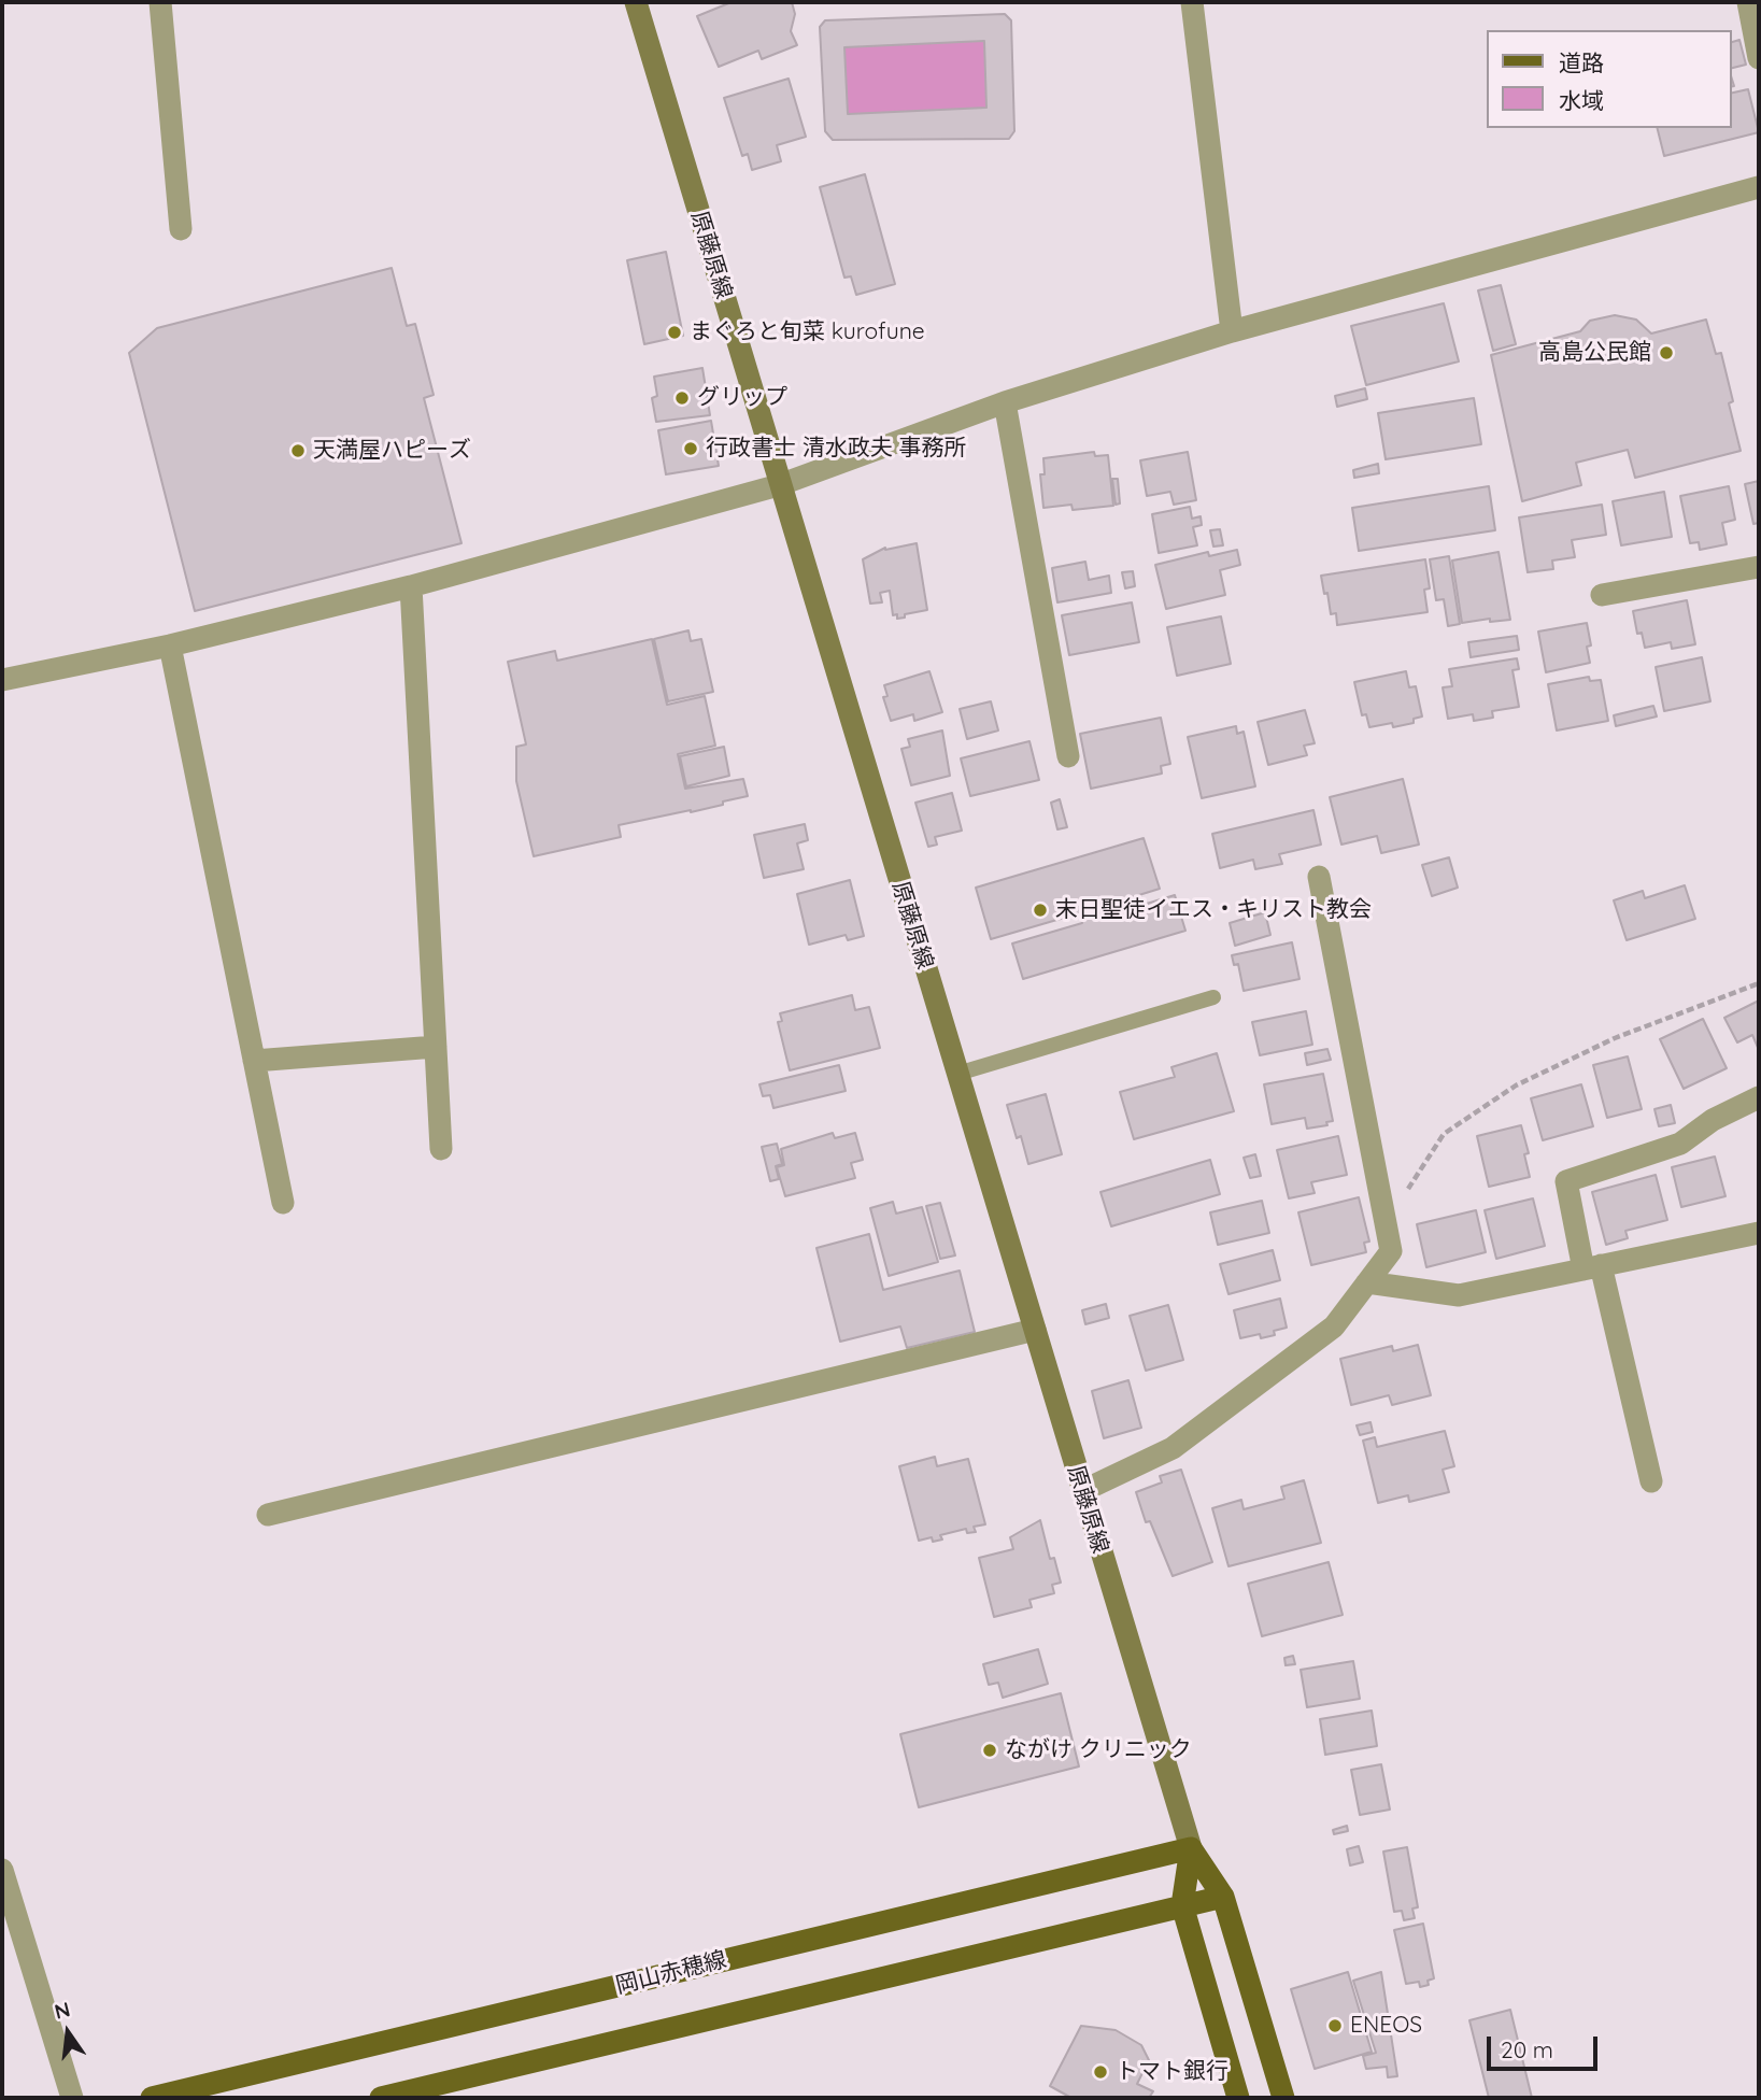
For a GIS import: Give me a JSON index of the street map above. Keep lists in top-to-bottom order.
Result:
{
  "streets": {
    "main road": ["原藤原線", "岡山赤穂線"]
  },
  "crossings": [
    ["原藤原線", "岡山赤穂線"]
  ],
  "places": [
    "まぐろと旬菜 kurofune",
    "高島公民館",
    "グリップ",
    "行政書士 清水政夫 事務所",
    "天満屋ハピーズ",
    "末日聖徒イエス・キリスト教会",
    "ながけ クリニック",
    "ENEOS",
    "トマト銀行"
  ],
  "legend": ["道路", "水域"],
  "scale_bar": "20 m",
  "north": "top"
}
